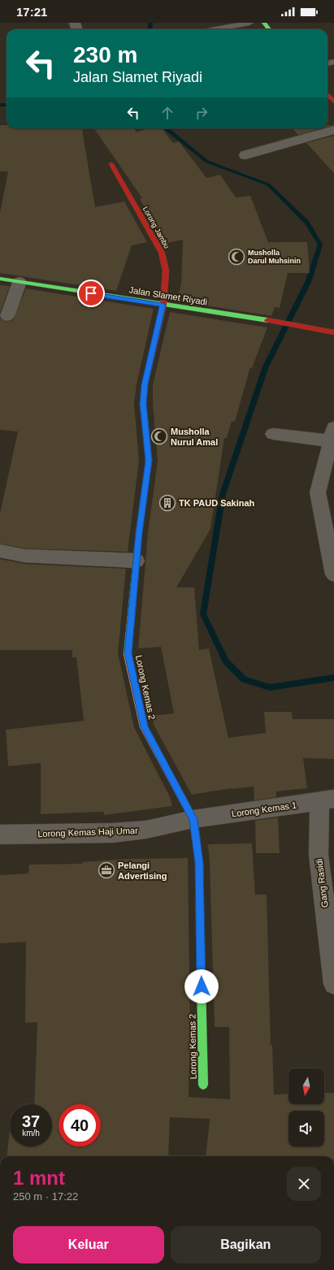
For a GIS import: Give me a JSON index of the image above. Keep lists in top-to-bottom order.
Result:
{
  "streets": {
    "street": [
      "Lorong Jambu",
      "Jalan Slamet Riyadi",
      "Lorong Kemas 2",
      "Lorong Kemas 1",
      "Lorong Kemas Haji Umar",
      "Gang Rasidi"
    ]
  },
  "crossings": [
    ["Lorong Jambu", "Jalan Slamet Riyadi"],
    ["Lorong Jambu", "Lorong Kemas 2"],
    ["Jalan Slamet Riyadi", "Lorong Kemas 2"],
    ["Lorong Kemas 2", "Lorong Kemas 1"],
    ["Lorong Kemas 2", "Lorong Kemas Haji Umar"],
    ["Lorong Kemas 1", "Lorong Kemas Haji Umar"],
    ["Lorong Kemas 1", "Gang Rasidi"]
  ],
  "places": {
    "mosque": ["Musholla Darul Muhsinin", "Musholla Nurul Amal"],
    "building": ["TK PAUD Sakinah"],
    "office": ["Pelangi Advertising"]
  },
  "north": "bottom",
  "page": {
    "status": "17:21",
    "turn": ["230 m", "Jalan Slamet Riyadi"],
    "speed": "37 km/h",
    "limit": "40",
    "heading": ["1 mnt", "250 m · 17:22"],
    "buttons": ["Keluar", "Bagikan"]
  }
}
